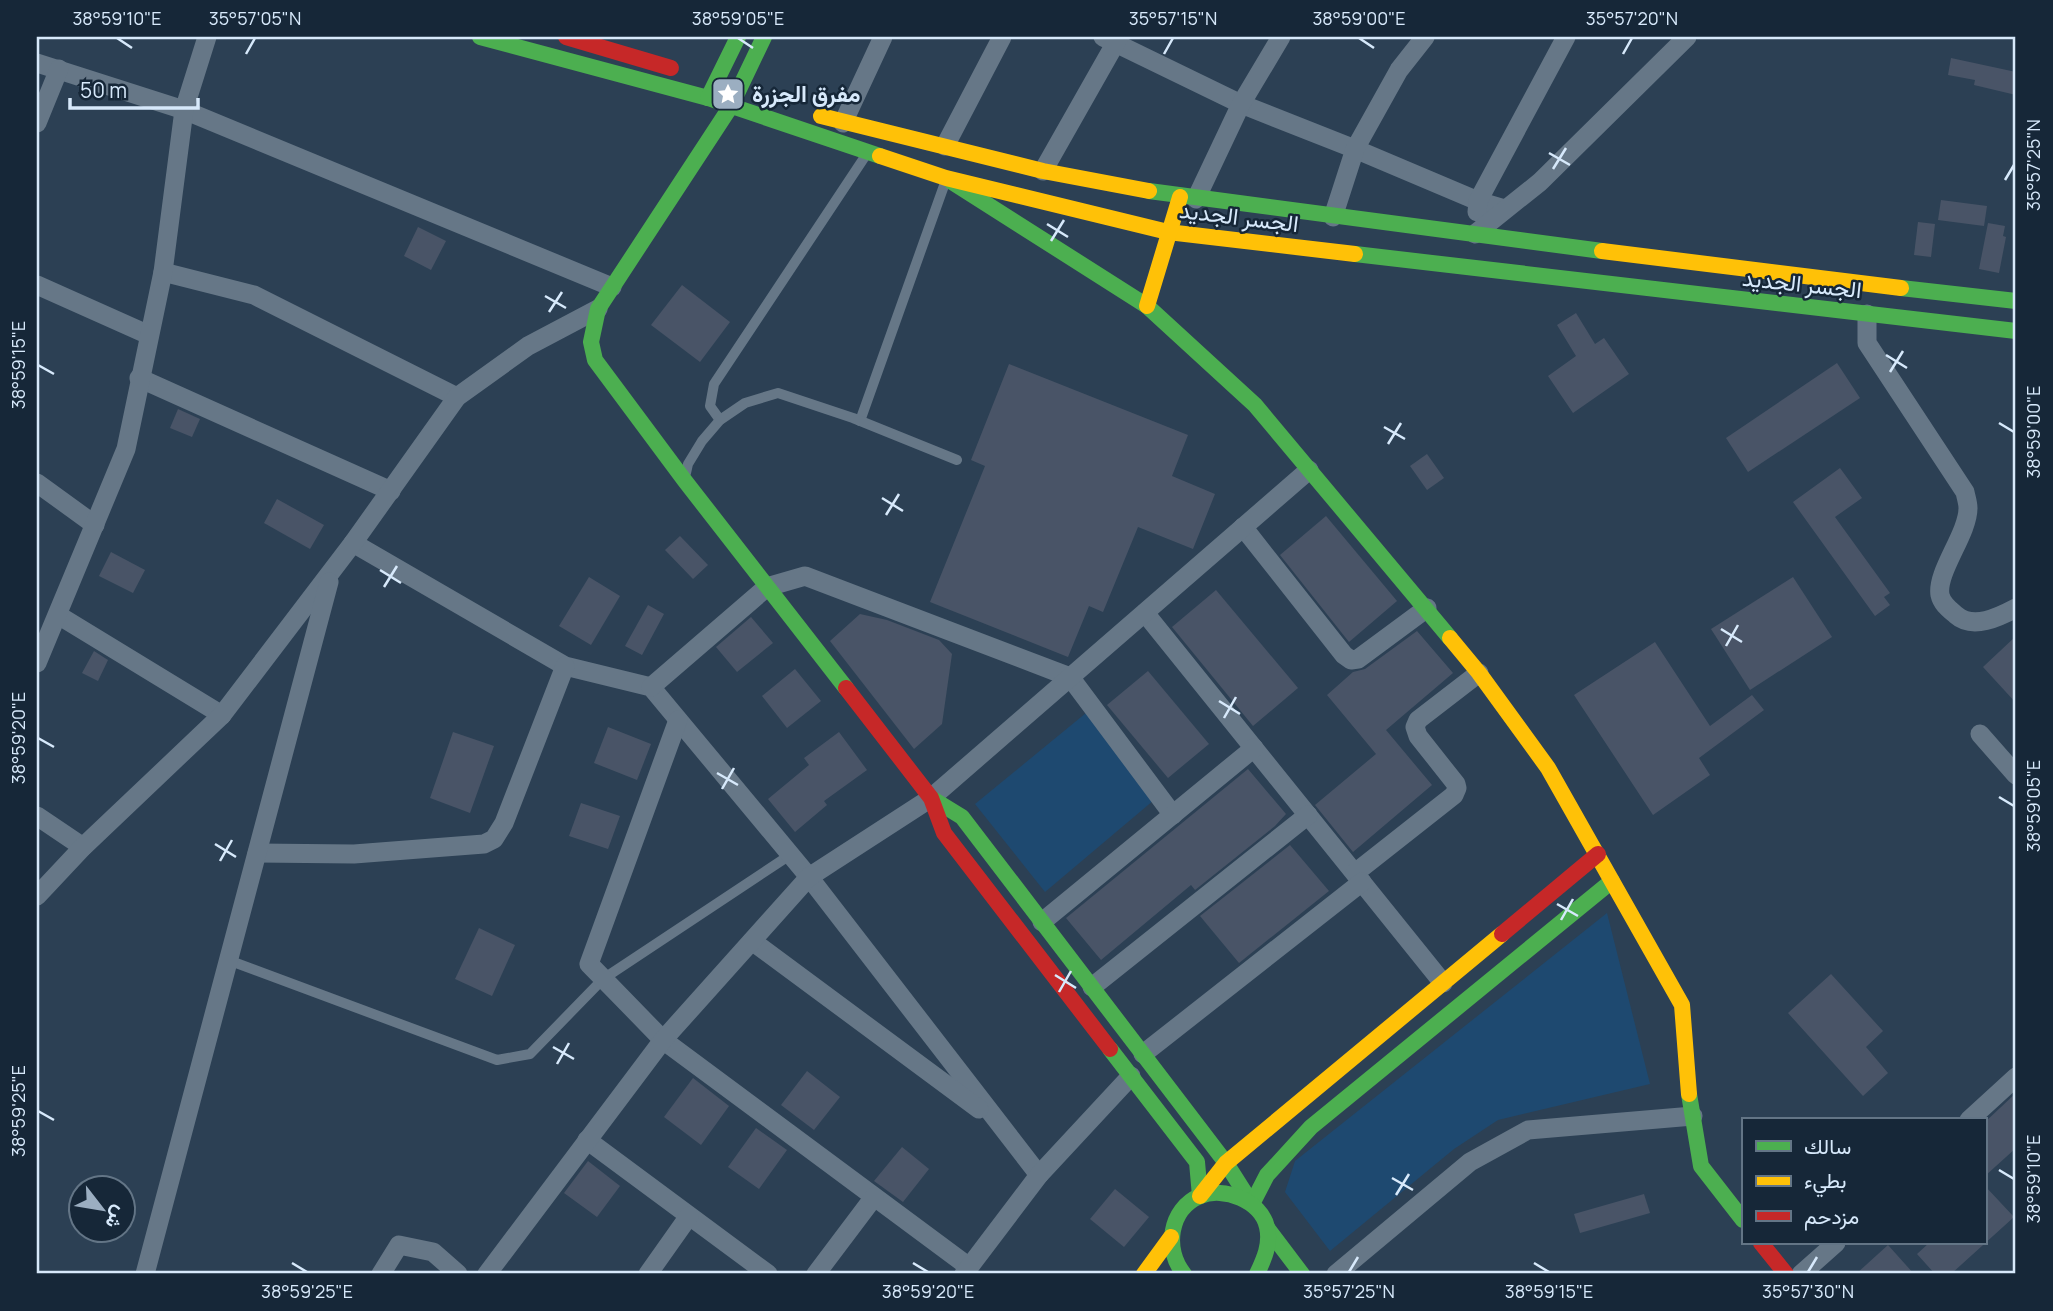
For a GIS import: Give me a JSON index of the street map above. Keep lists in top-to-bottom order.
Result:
{
  "streets": {
    "street": ["الجسر الجديد"]
  },
  "places": {
    "place": ["مفرق الجزرة"]
  },
  "legend": ["سالك", "بطيء", "مزدحم"],
  "scale_bar": "50 m",
  "north": "bottom right",
  "coordinates": [
    "38°59'10\"E",
    "35°57'05\"N",
    "38°59'05\"E",
    "35°57'15\"N",
    "38°59'00\"E",
    "35°57'20\"N",
    "35°57'25\"N",
    "38°59'15\"E",
    "38°59'20\"E",
    "38°59'25\"E",
    "35°57'30\"N"
  ]
}
